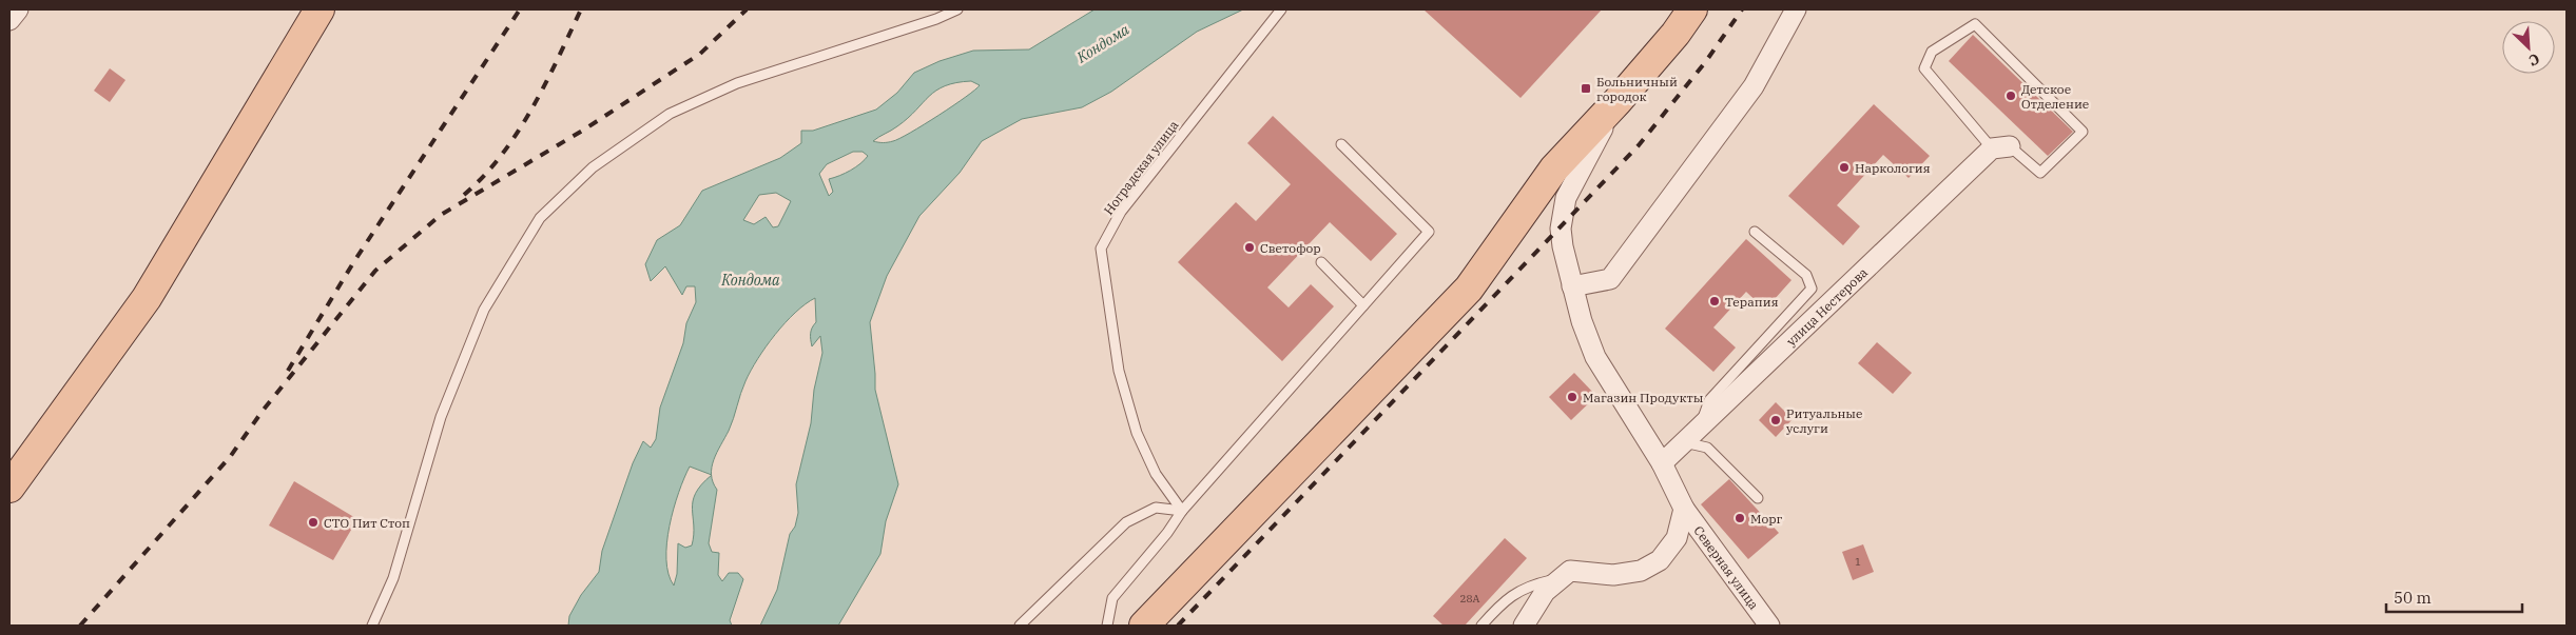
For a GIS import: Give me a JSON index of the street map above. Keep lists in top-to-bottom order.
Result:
{
  "streets": {
    "street": ["улица Нестерова", "Северная улица"],
    "lane": ["Ноградская улица"]
  },
  "water": ["Кондома"],
  "places": {
    "transit": ["Больничный городок"],
    "other": [
      "Детское Отделение",
      "Наркология",
      "Светофор",
      "Терапия",
      "Магазин Продукты",
      "Ритуальные услуги",
      "Морг",
      "СТО Пит Стоп"
    ]
  },
  "house_numbers": ["1", "28А"],
  "scale_bar": "50 m",
  "north": "bottom right"
}
